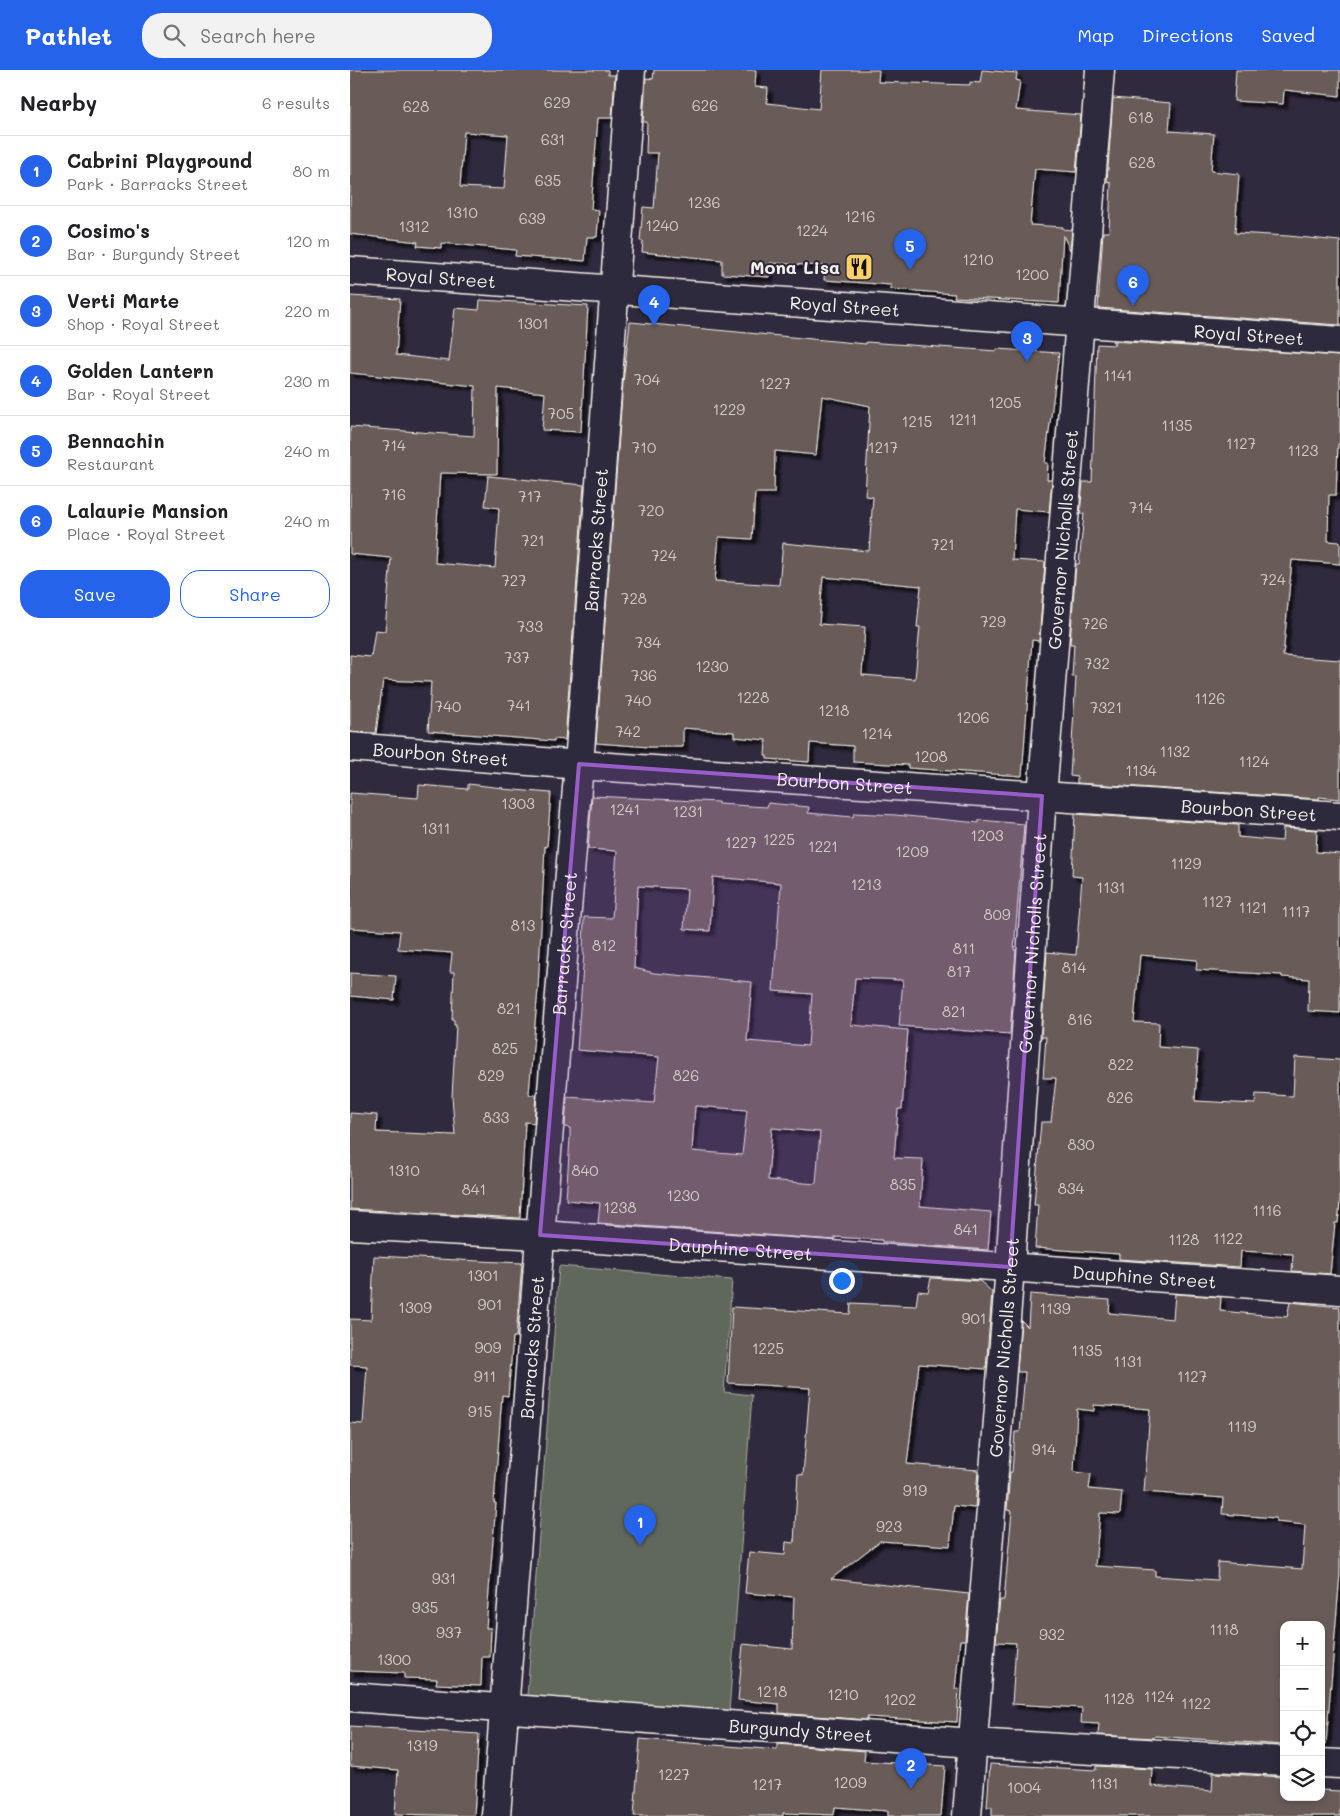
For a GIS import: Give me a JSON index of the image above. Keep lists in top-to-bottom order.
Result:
{
  "streets": {
    "street": [
      "Royal Street",
      "Barracks Street",
      "Governor Nicholls Street",
      "Bourbon Street",
      "Dauphine Street",
      "Burgundy Street"
    ]
  },
  "crossings": [
    ["Royal Street", "Barracks Street"],
    ["Royal Street", "Governor Nicholls Street"],
    ["Barracks Street", "Bourbon Street"],
    ["Barracks Street", "Dauphine Street"],
    ["Barracks Street", "Burgundy Street"],
    ["Governor Nicholls Street", "Bourbon Street"],
    ["Governor Nicholls Street", "Dauphine Street"],
    ["Governor Nicholls Street", "Burgundy Street"]
  ],
  "places": {
    "restaurant": ["Mona Lisa"]
  },
  "house_numbers": [
    "629",
    "626",
    "628",
    "618",
    "631",
    "628",
    "635",
    "1236",
    "1310",
    "1216",
    "639",
    "1240",
    "1312",
    "1224",
    "1210",
    "1200",
    "1301",
    "1141",
    "704",
    "1227",
    "1205",
    "1229",
    "705",
    "1211",
    "1215",
    "1135",
    "1127",
    "714",
    "710",
    "1217",
    "1123",
    "716",
    "717",
    "714",
    "720",
    "721",
    "721",
    "724",
    "724",
    "727",
    "728",
    "729",
    "726",
    "733",
    "734",
    "737",
    "732",
    "1230",
    "736",
    "1228",
    "1126",
    "740",
    "741",
    "740",
    "7321",
    "1218",
    "1206",
    "742",
    "1214",
    "1132",
    "1208",
    "1124",
    "1134",
    "1303",
    "1241",
    "1231",
    "1311",
    "1203",
    "1225",
    "1227",
    "1221",
    "1209",
    "1129",
    "1213",
    "1131",
    "1127",
    "1121",
    "1117",
    "809",
    "813",
    "812",
    "811",
    "814",
    "817",
    "821",
    "821",
    "816",
    "825",
    "822",
    "829",
    "826",
    "826",
    "833",
    "830",
    "1310",
    "840",
    "835",
    "834",
    "841",
    "1230",
    "1238",
    "1116",
    "841",
    "1122",
    "1128",
    "1301",
    "901",
    "1309",
    "1139",
    "901",
    "909",
    "1225",
    "1135",
    "1131",
    "911",
    "1127",
    "915",
    "1119",
    "914",
    "919",
    "923",
    "931",
    "935",
    "1118",
    "937",
    "932",
    "1300",
    "1218",
    "1210",
    "1124",
    "1128",
    "1202",
    "1122",
    "1319",
    "1227",
    "1209",
    "1131",
    "1217",
    "1004"
  ],
  "page": {
    "header": "Pathlet",
    "search": "Search here",
    "nav": ["Map", "Directions", "Saved"],
    "heading": ["Nearby", "6 results"],
    "list": [
      {
        "mark": "1",
        "name": "Cabrini Playground",
        "note": "Park · Barracks Street",
        "value": "80 m"
      },
      {
        "mark": "2",
        "name": "Cosimo's",
        "note": "Bar · Burgundy Street",
        "value": "120 m"
      },
      {
        "mark": "3",
        "name": "Verti Marte",
        "note": "Shop · Royal Street",
        "value": "220 m"
      },
      {
        "mark": "4",
        "name": "Golden Lantern",
        "note": "Bar · Royal Street",
        "value": "230 m"
      },
      {
        "mark": "5",
        "name": "Bennachin",
        "note": "Restaurant",
        "value": "240 m"
      },
      {
        "mark": "6",
        "name": "Lalaurie Mansion",
        "note": "Place · Royal Street",
        "value": "240 m"
      }
    ],
    "pins": [
      "5",
      "6",
      "4",
      "3",
      "1",
      "2"
    ],
    "buttons": ["Save", "Share"],
    "map_buttons": ["+", "−"]
  }
}
